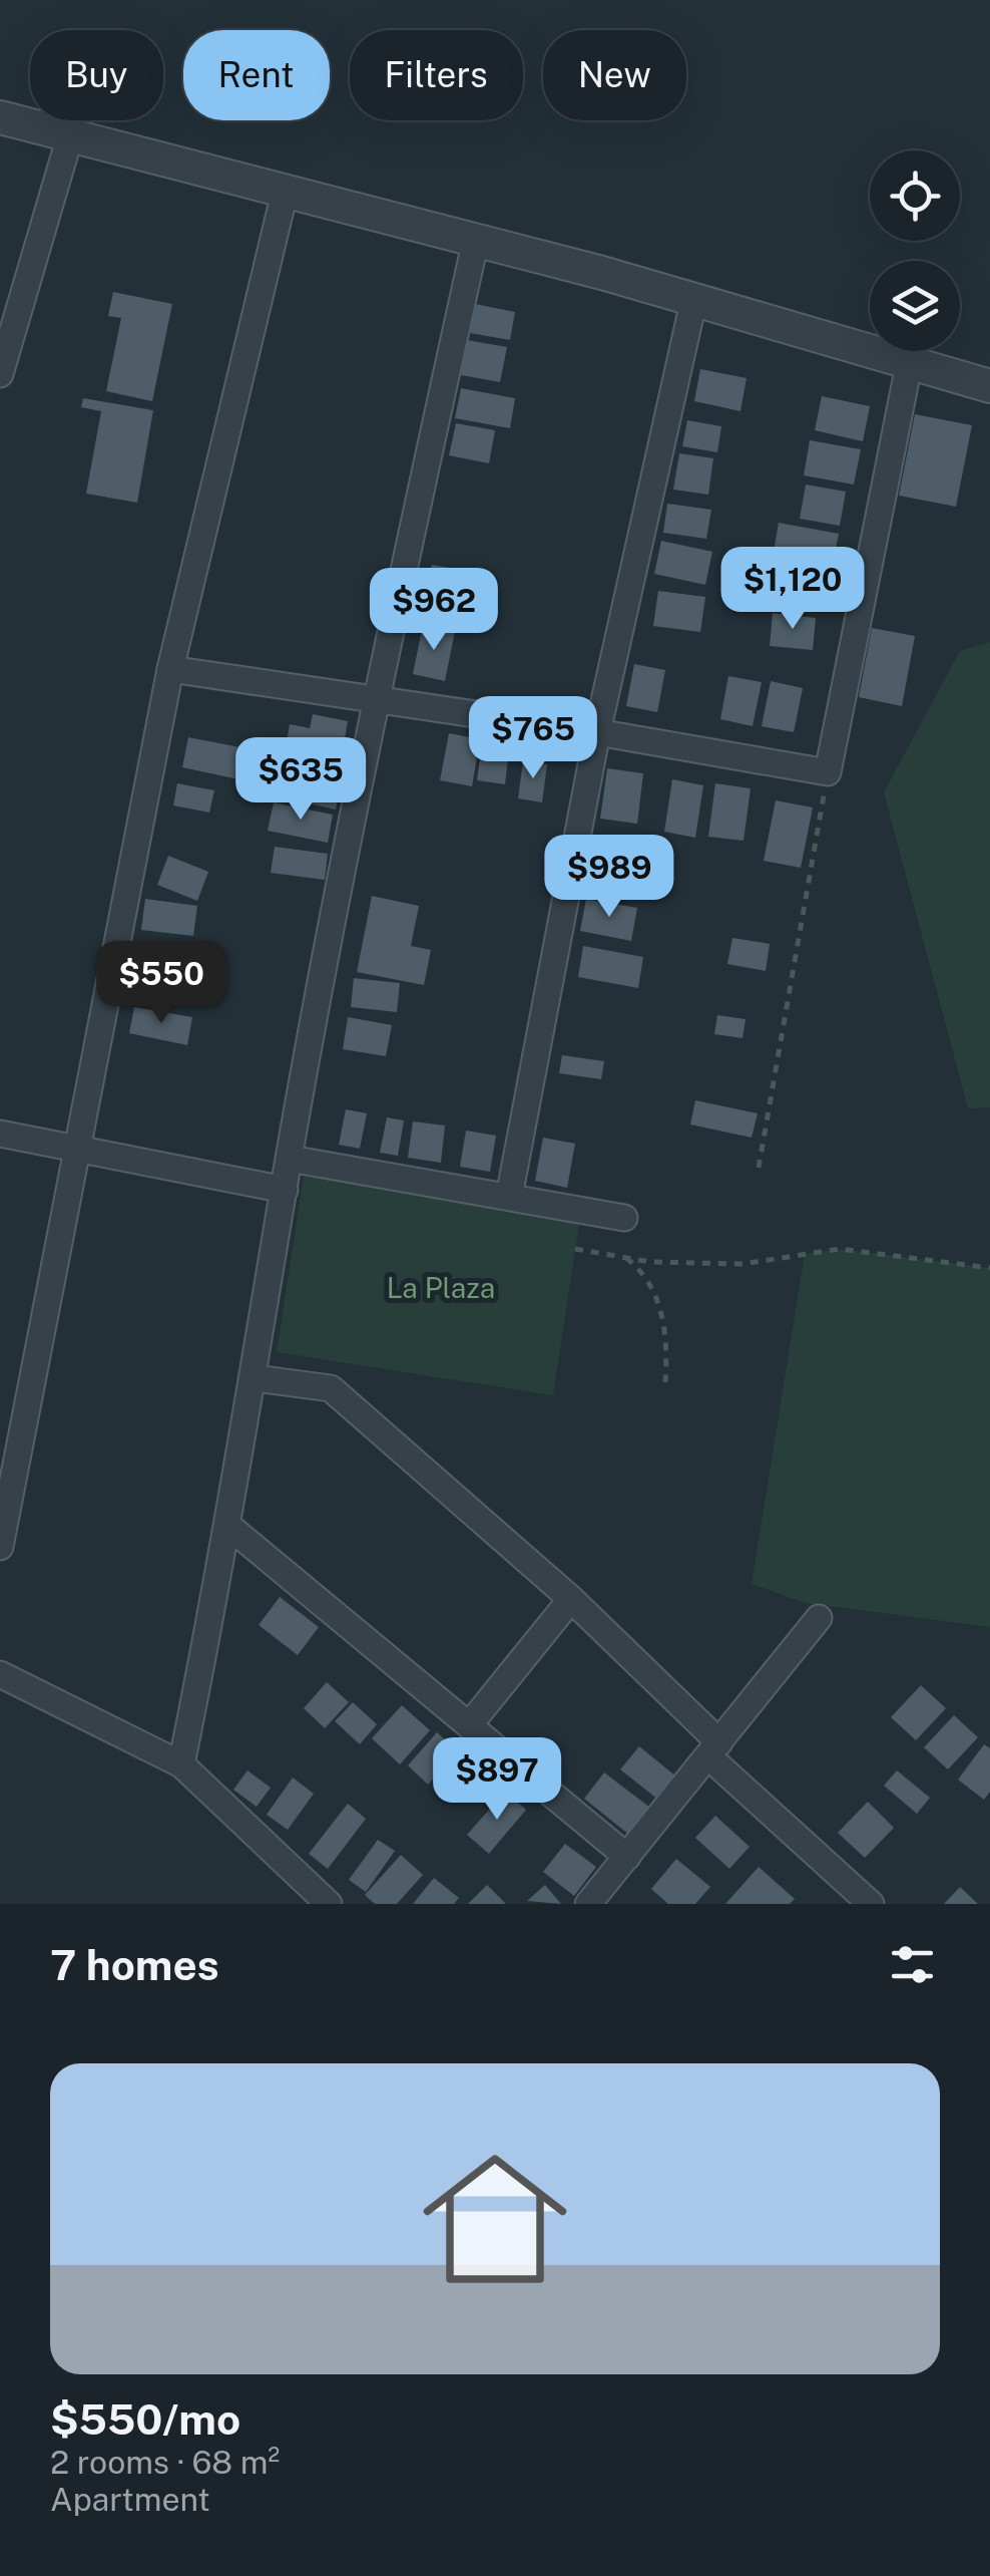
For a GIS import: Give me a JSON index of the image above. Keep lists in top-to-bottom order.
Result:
{
  "parks": ["La Plaza"],
  "page": {
    "chip": [
      "Buy",
      "Rent",
      "Filters",
      "New"
    ],
    "price": [
      "$1,120",
      "$962",
      "$765",
      "$635",
      "$989",
      "$550",
      "$897"
    ],
    "heading": "7 homes",
    "list": [
      {
        "name": "$550/mo",
        "note": "2 rooms · 68 m² · Apartment"
      }
    ]
  }
}
